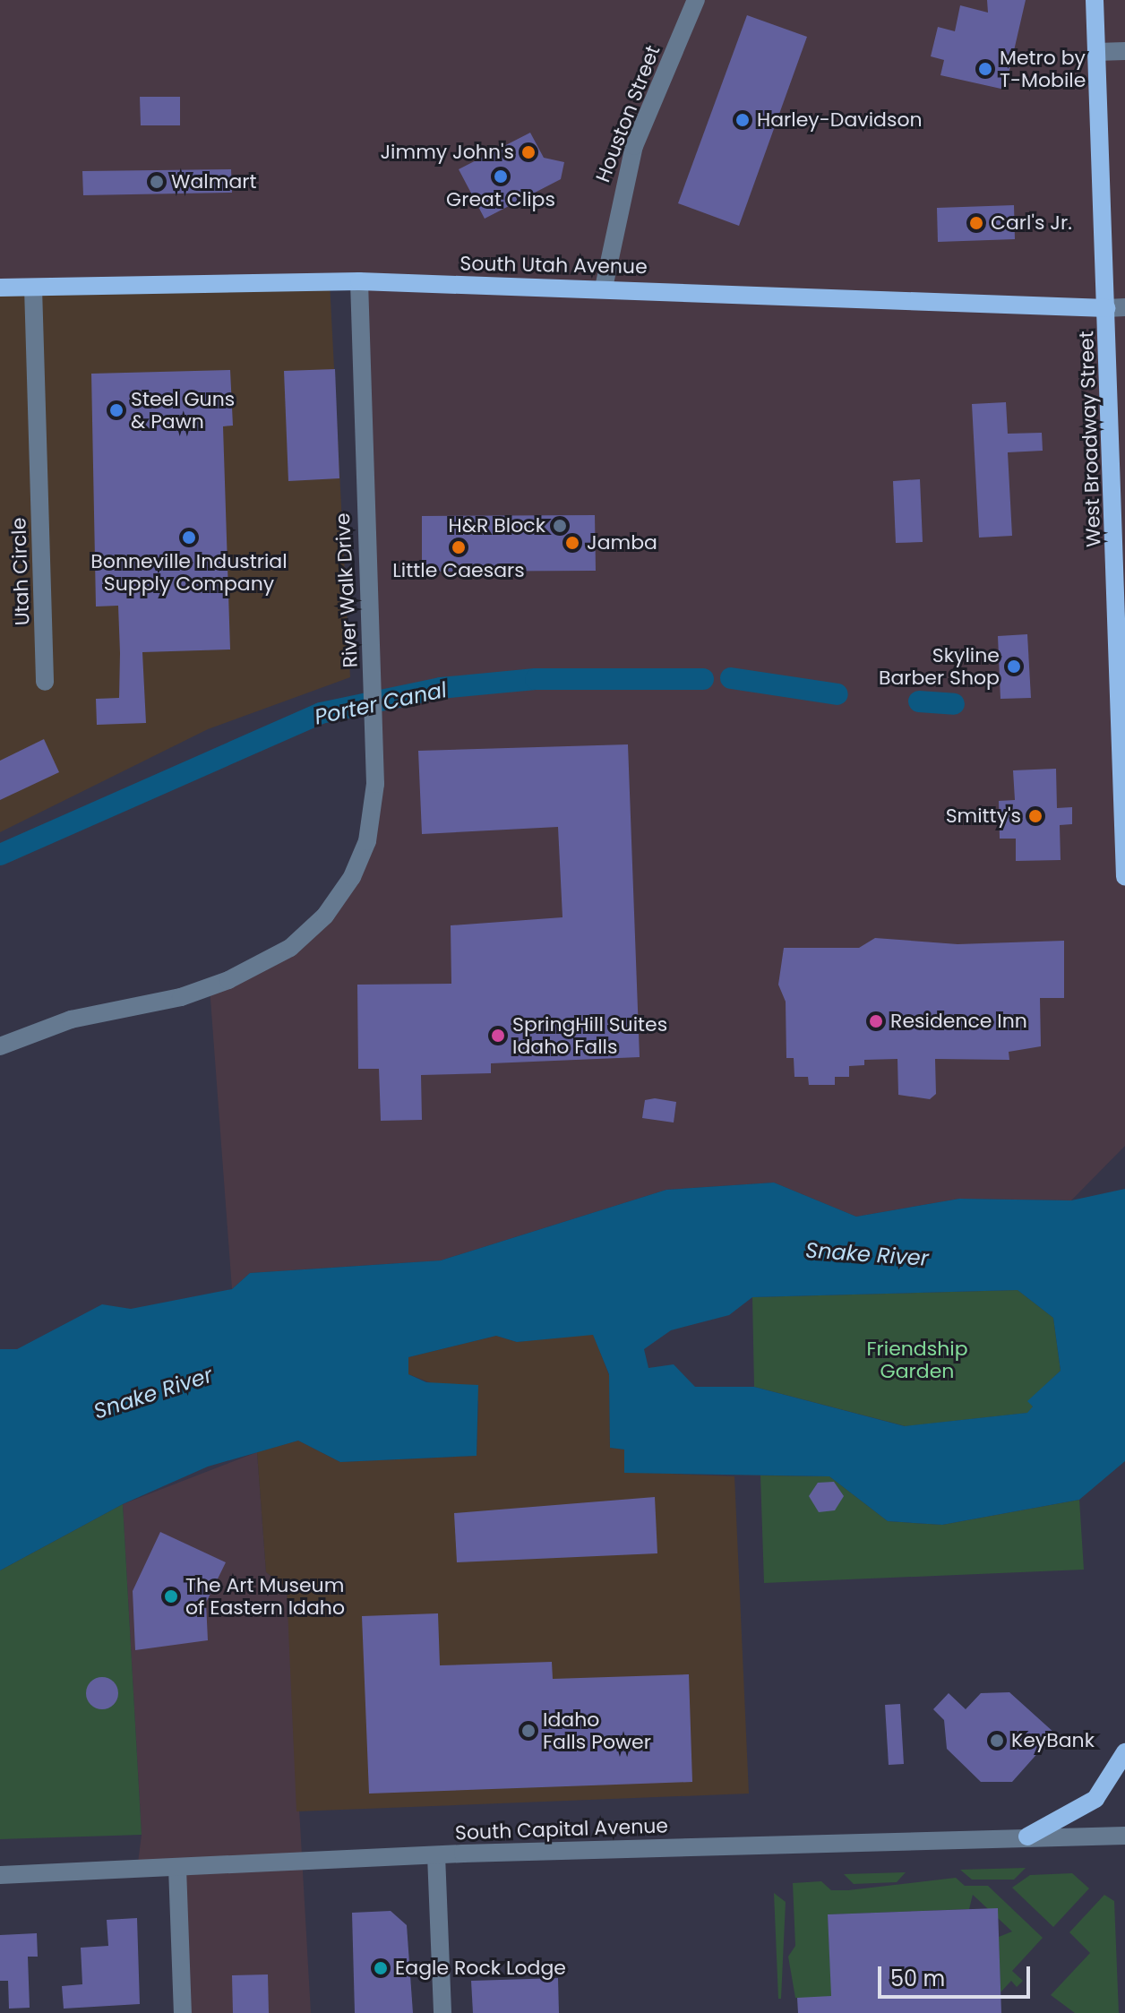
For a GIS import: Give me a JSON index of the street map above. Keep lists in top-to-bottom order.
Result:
{
  "streets": {
    "main road": ["South Utah Avenue", "West Broadway Street"],
    "street": [
      "Houston Street",
      "Utah Circle",
      "River Walk Drive",
      "South Capital Avenue"
    ]
  },
  "crossings": [
    ["Houston Street", "South Utah Avenue"],
    ["South Utah Avenue", "West Broadway Street"],
    ["South Utah Avenue", "Utah Circle"],
    ["South Utah Avenue", "River Walk Drive"]
  ],
  "water": ["Porter Canal", "Snake River"],
  "parks": ["Friendship Garden"],
  "places": [
    "Metro by T-Mobile",
    "Harley-Davidson",
    "Jimmy John's",
    "Great Clips",
    "Walmart",
    "Carl's Jr.",
    "Steel Guns & Pawn",
    "H&R Block",
    "Bonneville Industrial Supply Company",
    "Jamba",
    "Little Caesars",
    "Skyline Barber Shop",
    "Smitty's",
    "Residence Inn",
    "SpringHill Suites Idaho Falls",
    "The Art Museum of Eastern Idaho",
    "Idaho Falls Power",
    "KeyBank",
    "Eagle Rock Lodge"
  ],
  "scale_bar": "50 m"
}
